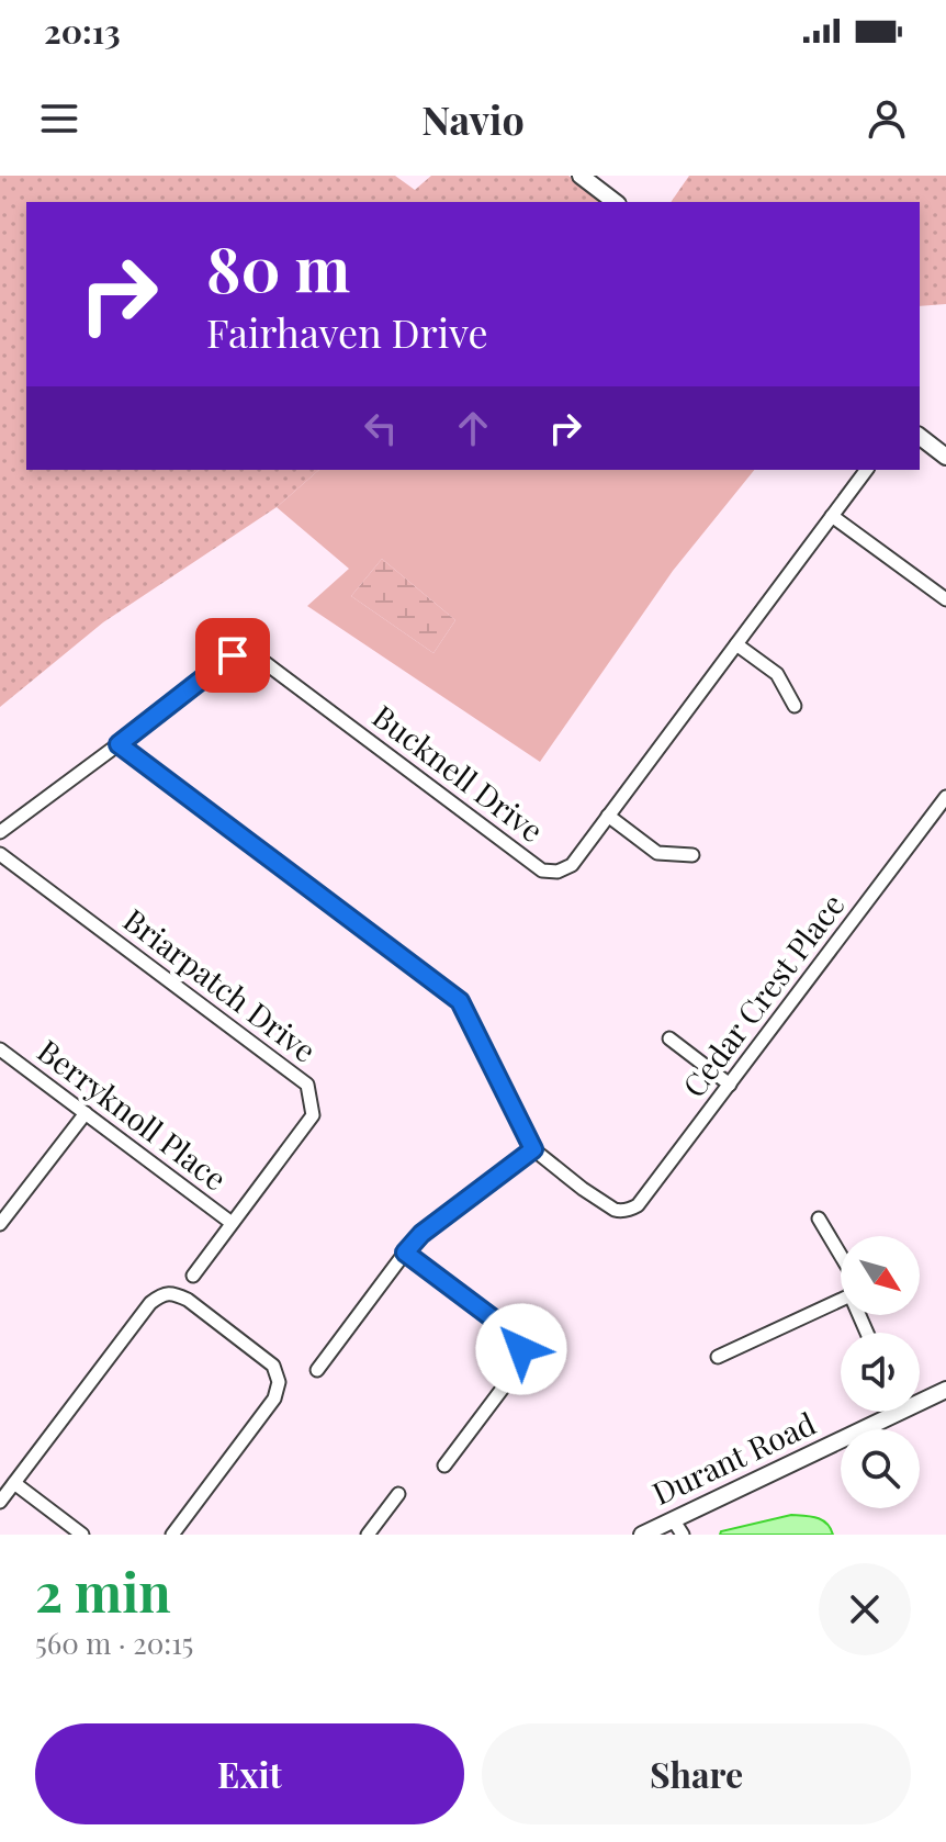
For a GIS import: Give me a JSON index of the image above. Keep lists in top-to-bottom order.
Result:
{
  "streets": {
    "street": [
      "Bucknell Drive",
      "Briarpatch Drive",
      "Cedar Crest Place",
      "Berryknoll Place",
      "Durant Road"
    ]
  },
  "crossings": [
    ["Briarpatch Drive", "Berryknoll Place"]
  ],
  "north": "bottom right",
  "page": {
    "status": "20:13",
    "header": "Navio",
    "turn": ["80 m", "Fairhaven Drive"],
    "heading": ["2 min", "560 m · 20:15"],
    "buttons": ["Exit", "Share"]
  }
}
